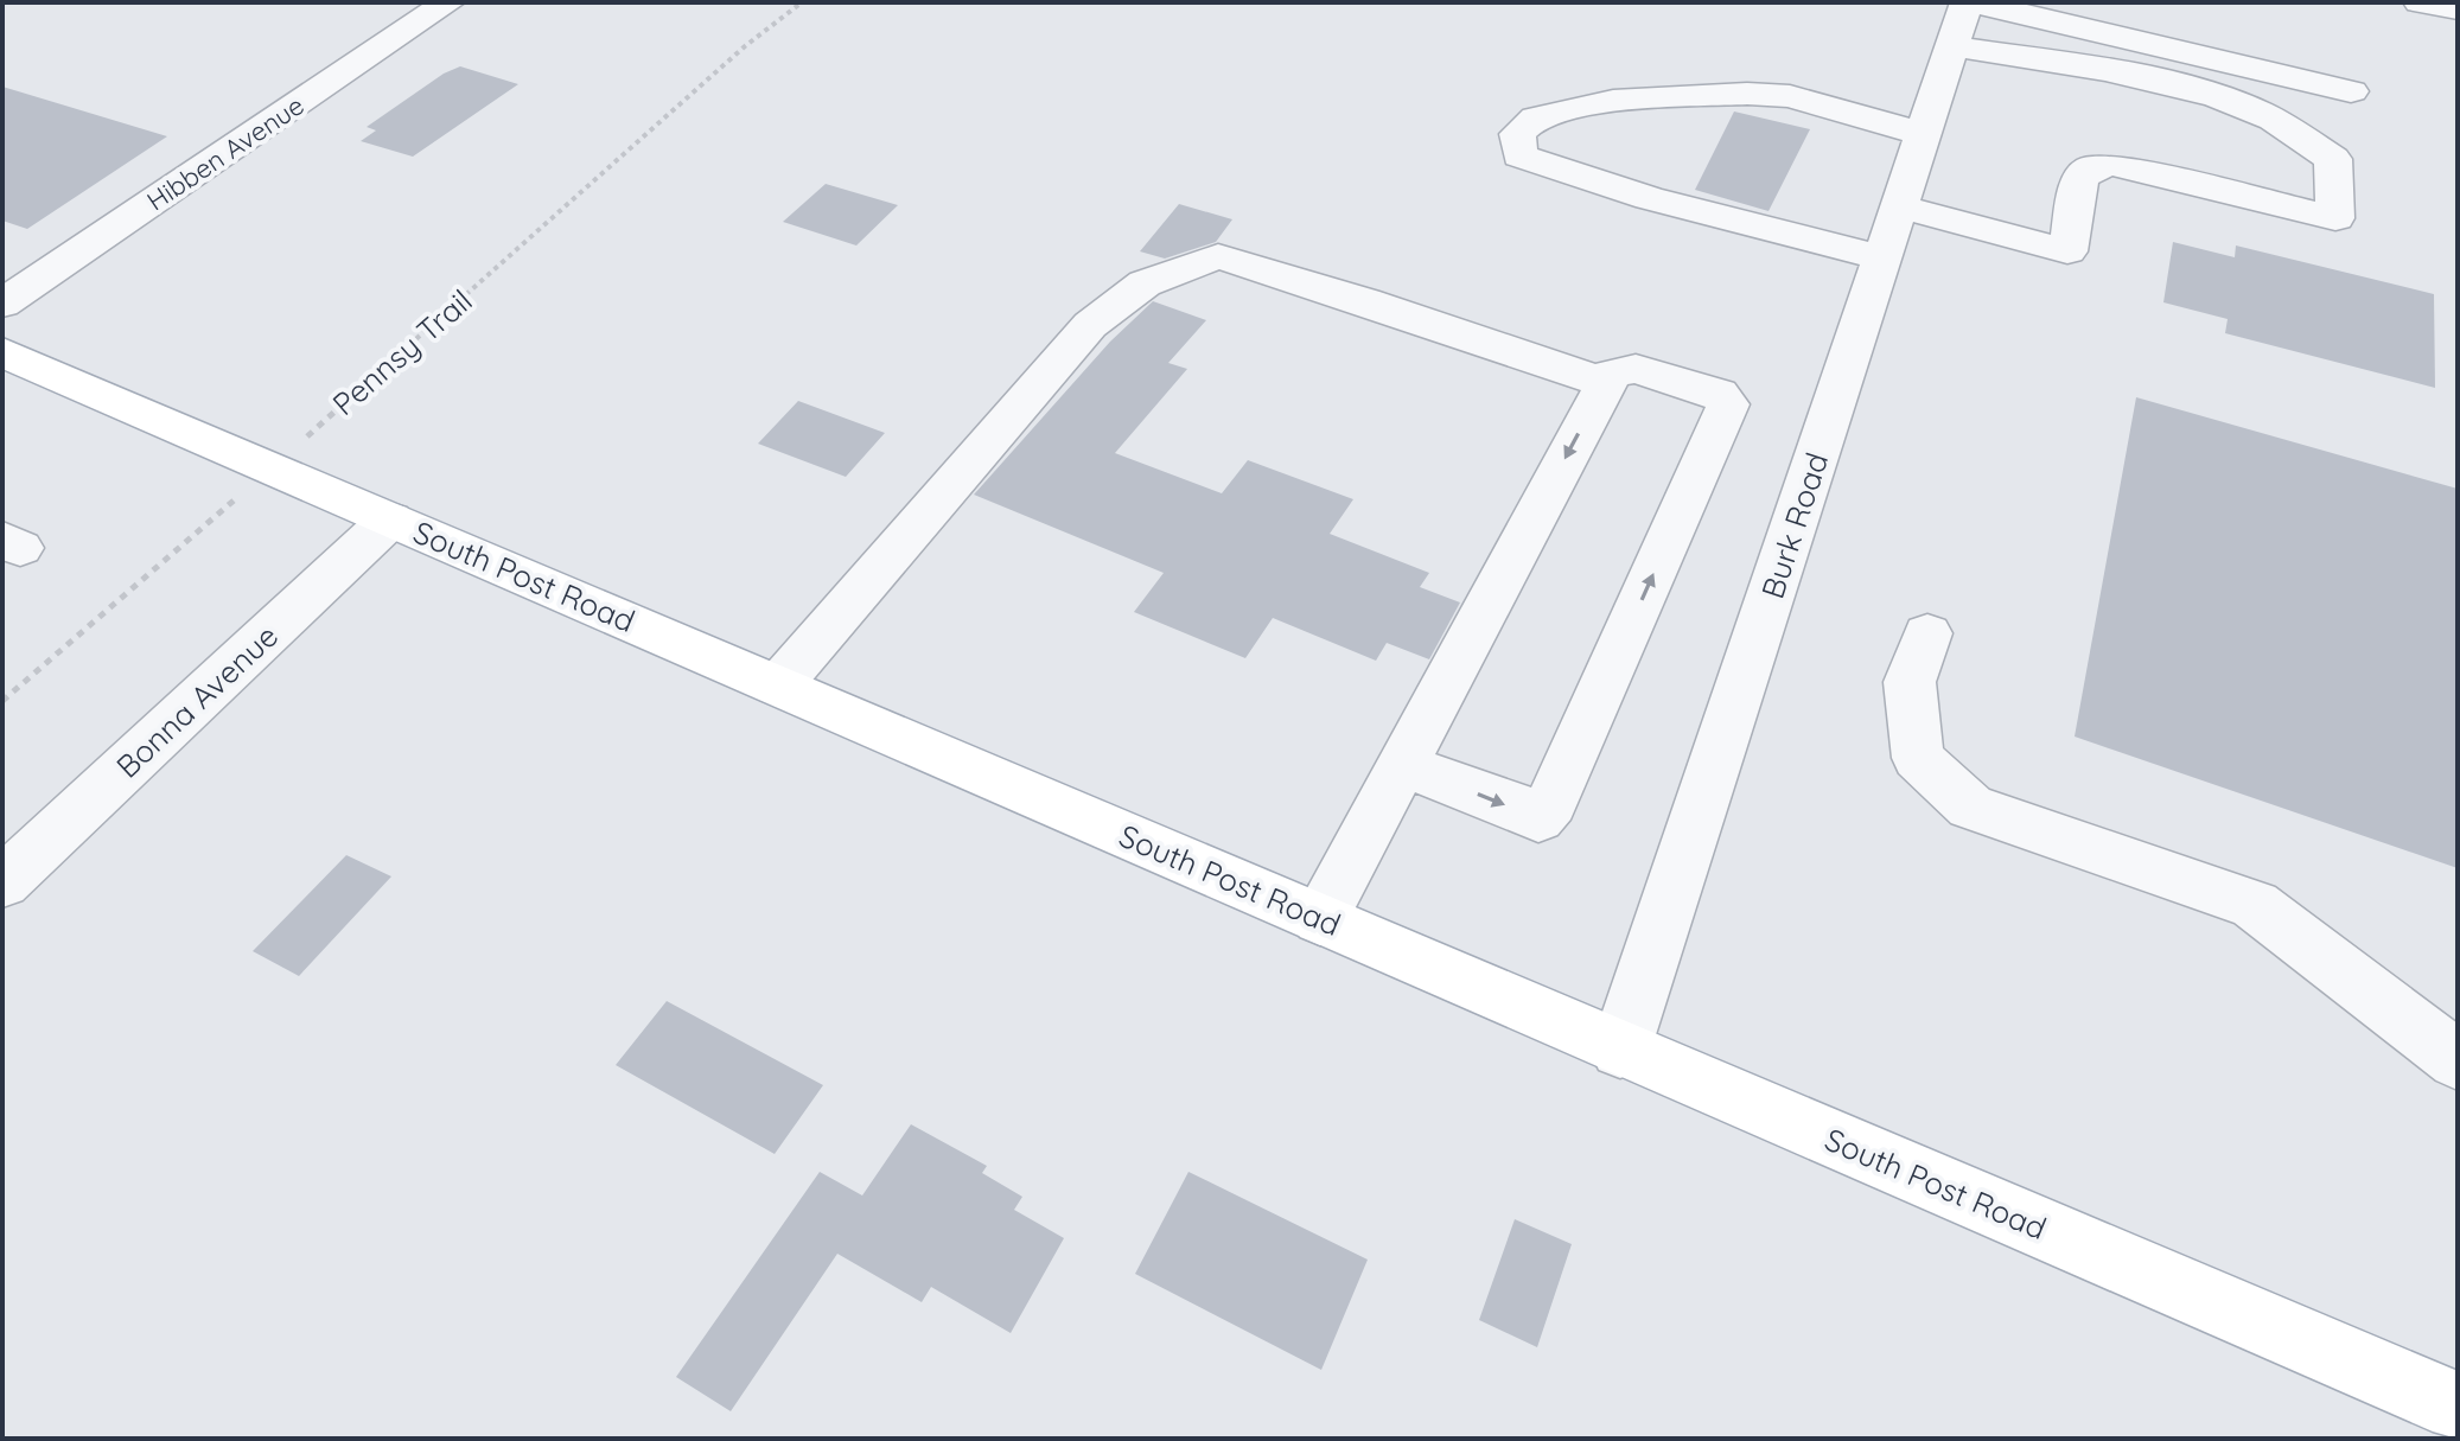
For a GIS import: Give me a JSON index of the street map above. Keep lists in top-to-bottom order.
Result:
{
  "streets": {
    "main road": ["South Post Road"],
    "street": ["Hibben Avenue", "Burk Road", "Bonna Avenue"],
    "path": ["Pennsy Trail"]
  },
  "crossings": [
    ["Pennsy Trail", "South Post Road"],
    ["Burk Road", "South Post Road"],
    ["South Post Road", "Bonna Avenue"]
  ]
}
